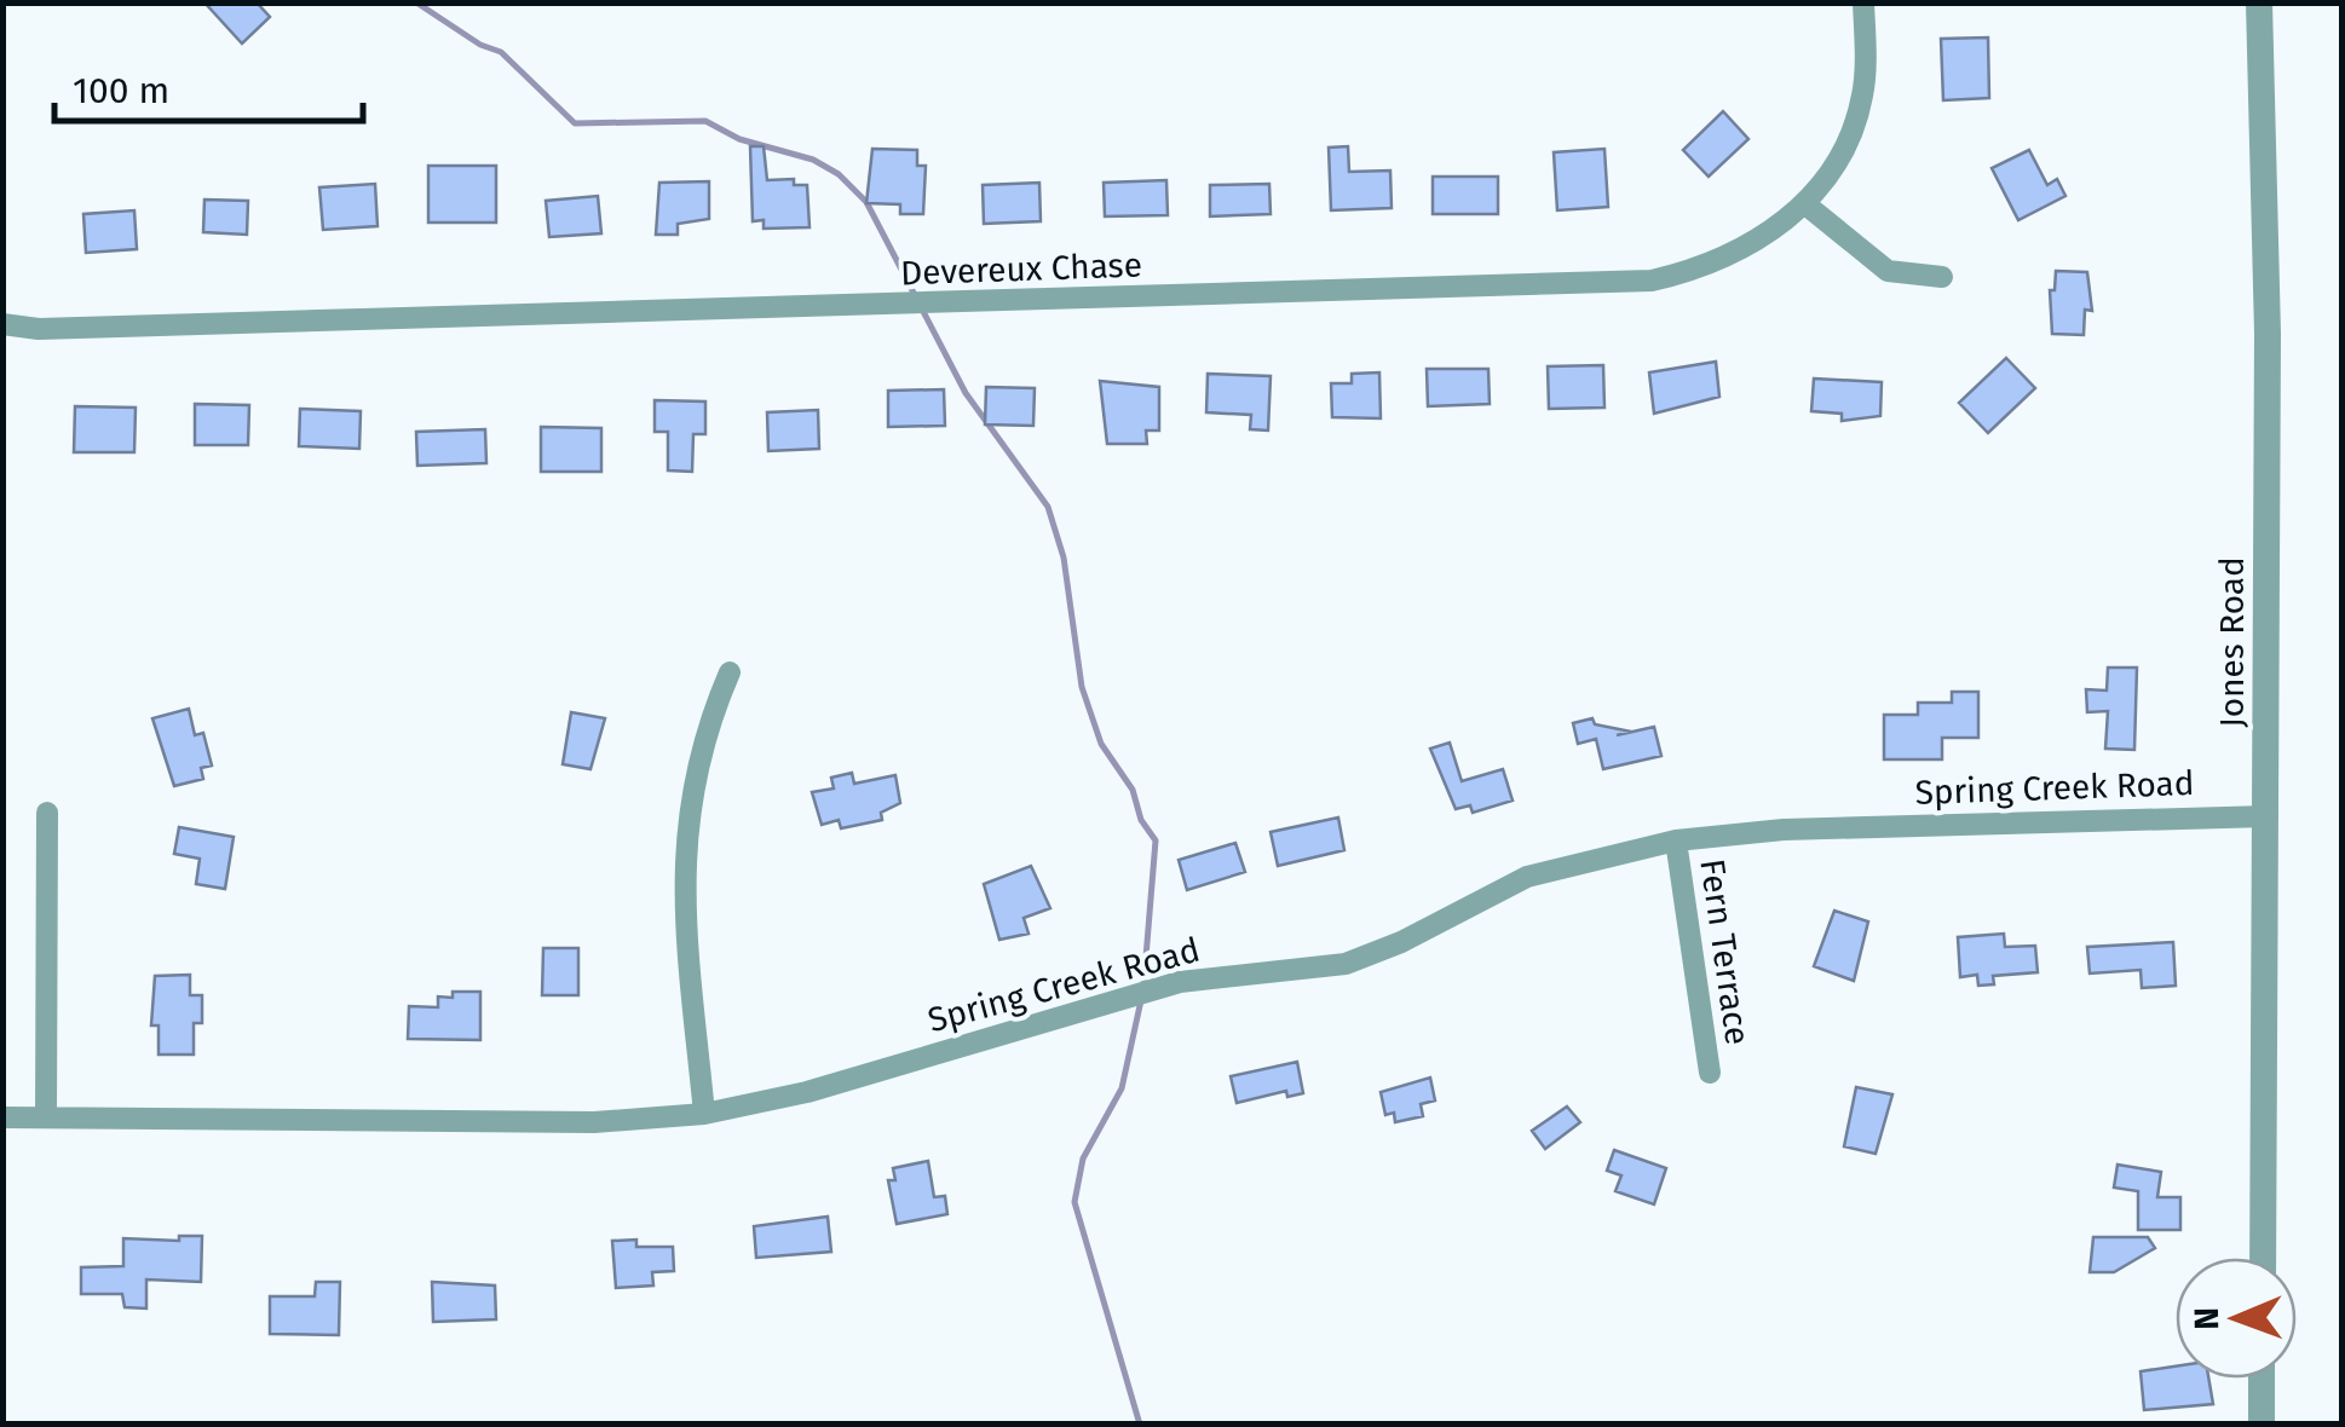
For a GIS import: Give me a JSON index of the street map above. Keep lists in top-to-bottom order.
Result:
{
  "streets": {
    "street": [
      "Devereux Chase",
      "Jones Road",
      "Spring Creek Road",
      "Fern Terrace"
    ]
  },
  "crossings": [
    ["Jones Road", "Spring Creek Road"],
    ["Spring Creek Road", "Fern Terrace"]
  ],
  "scale_bar": "100 m",
  "north": "left"
}
